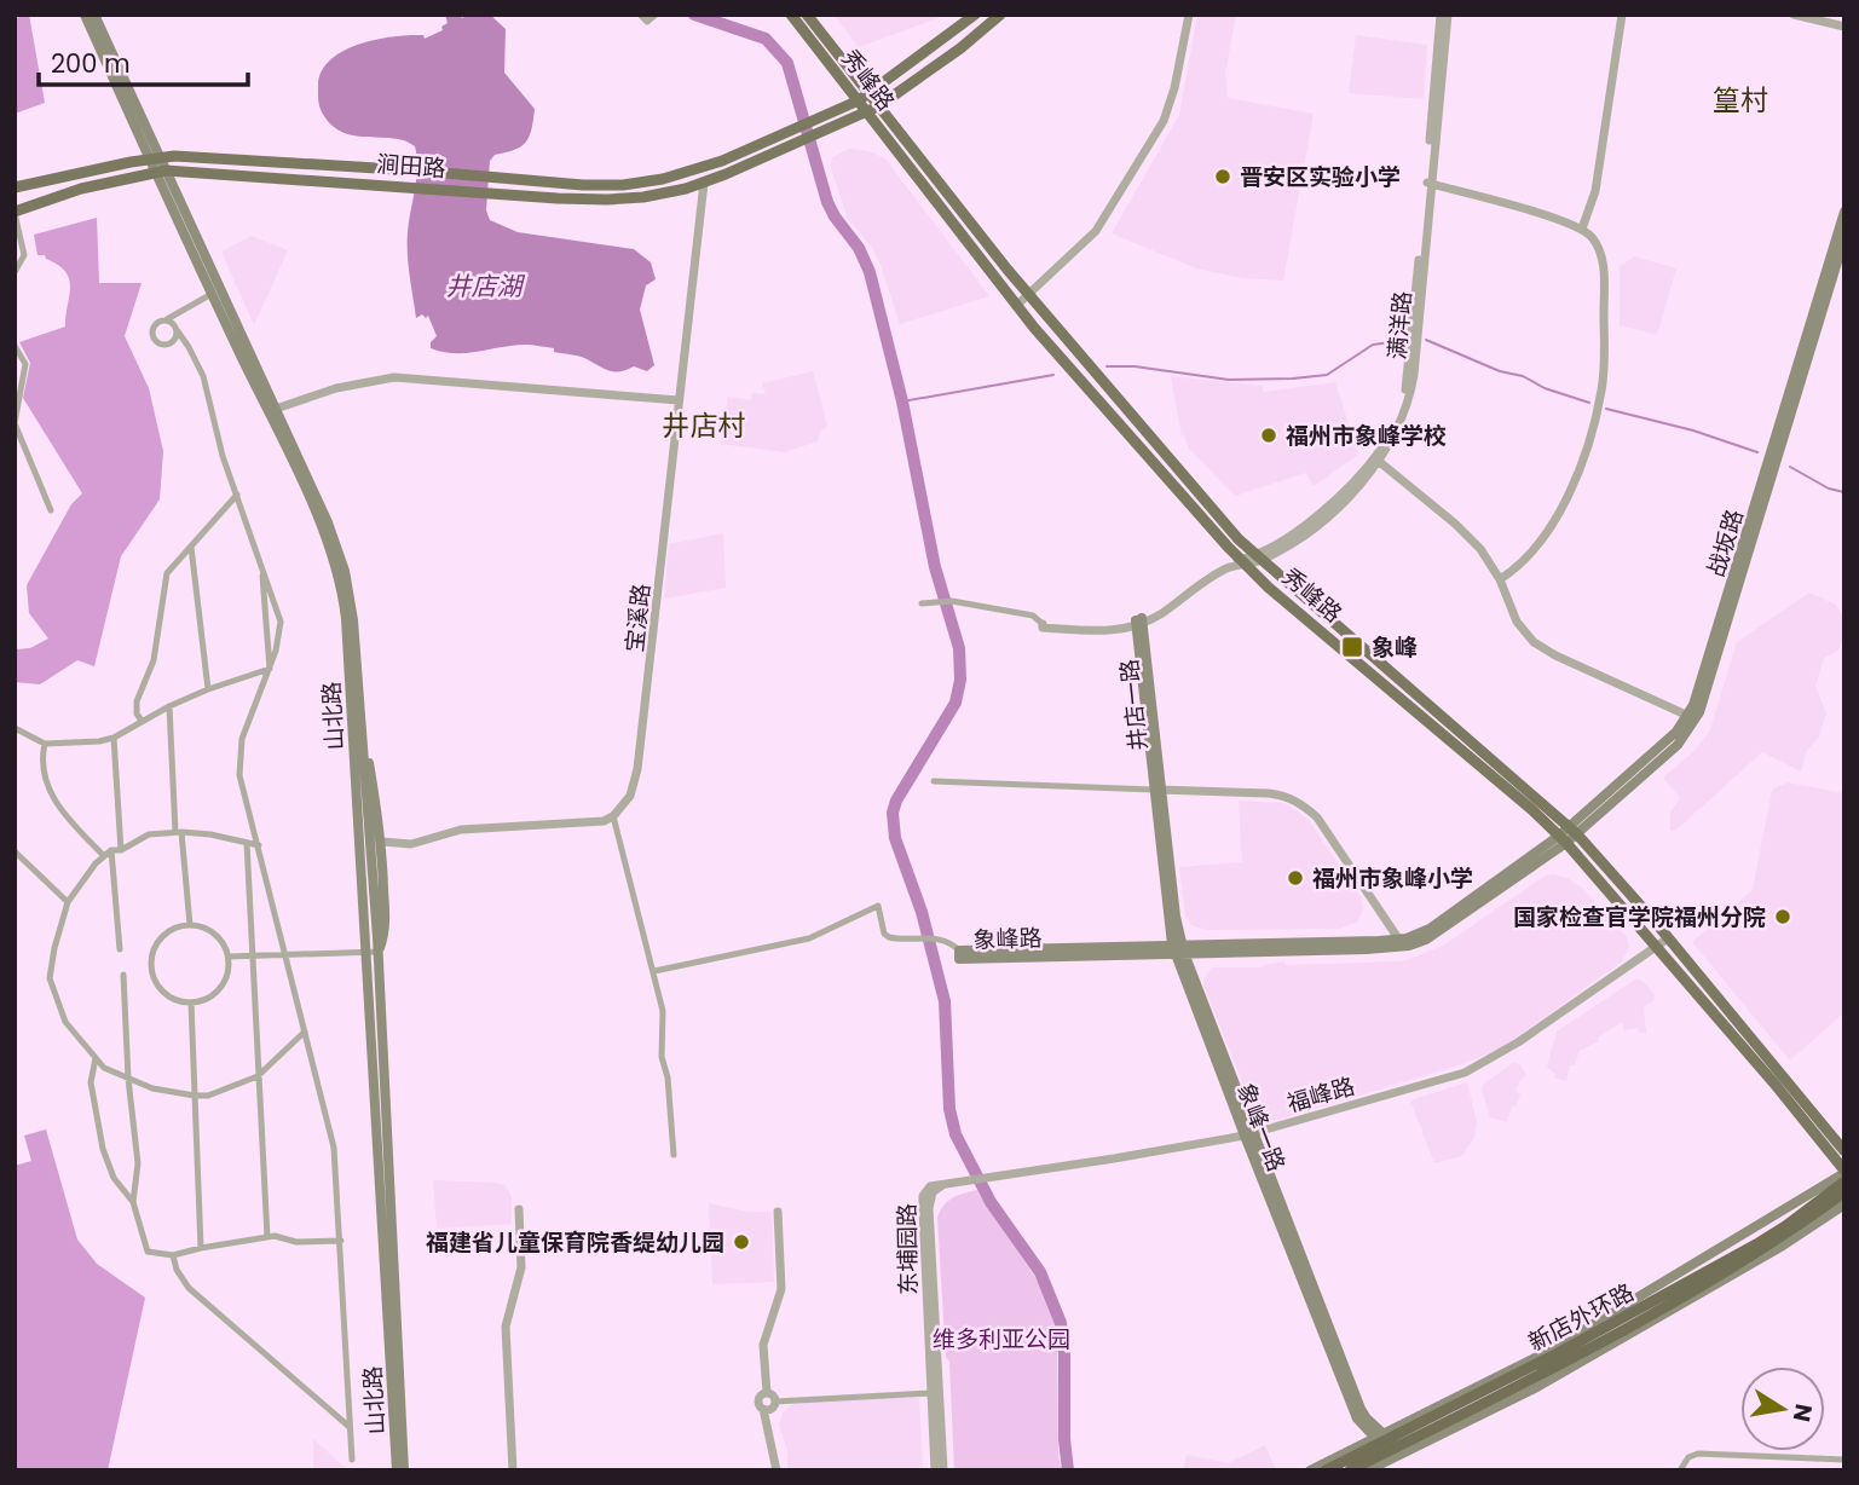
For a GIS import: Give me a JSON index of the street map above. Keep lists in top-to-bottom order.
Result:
{
  "streets": {
    "highway": ["新店外环路"],
    "main road": [
      "秀峰路",
      "涧田路",
      "战坂路",
      "井店一路",
      "山北路",
      "象峰路",
      "象峰一路"
    ],
    "street": [
      "满洋路",
      "宝溪路",
      "福峰路",
      "东埔园路"
    ]
  },
  "crossings": [
    ["秀峰路", "涧田路"],
    ["秀峰路", "满洋路"],
    ["秀峰路", "战坂路"],
    ["秀峰路", "象峰路"],
    ["秀峰路", "福峰路"],
    ["涧田路", "宝溪路"],
    ["涧田路", "山北路"],
    ["满洋路", "井店一路"],
    ["战坂路", "象峰路"],
    ["井店一路", "象峰一路"],
    ["象峰路", "象峰一路"],
    ["福峰路", "象峰一路"],
    ["福峰路", "东埔园路"]
  ],
  "districts": ["篁村", "井店村"],
  "water": ["井店湖"],
  "parks": ["维多利亚公园"],
  "places": {
    "other": [
      "晋安区实验小学",
      "福州市象峰学校",
      "福州市象峰小学",
      "国家检查官学院福州分院",
      "福建省儿童保育院香缇幼儿园"
    ],
    "transit": ["象峰"]
  },
  "scale_bar": "200 m",
  "north": "right"
}
